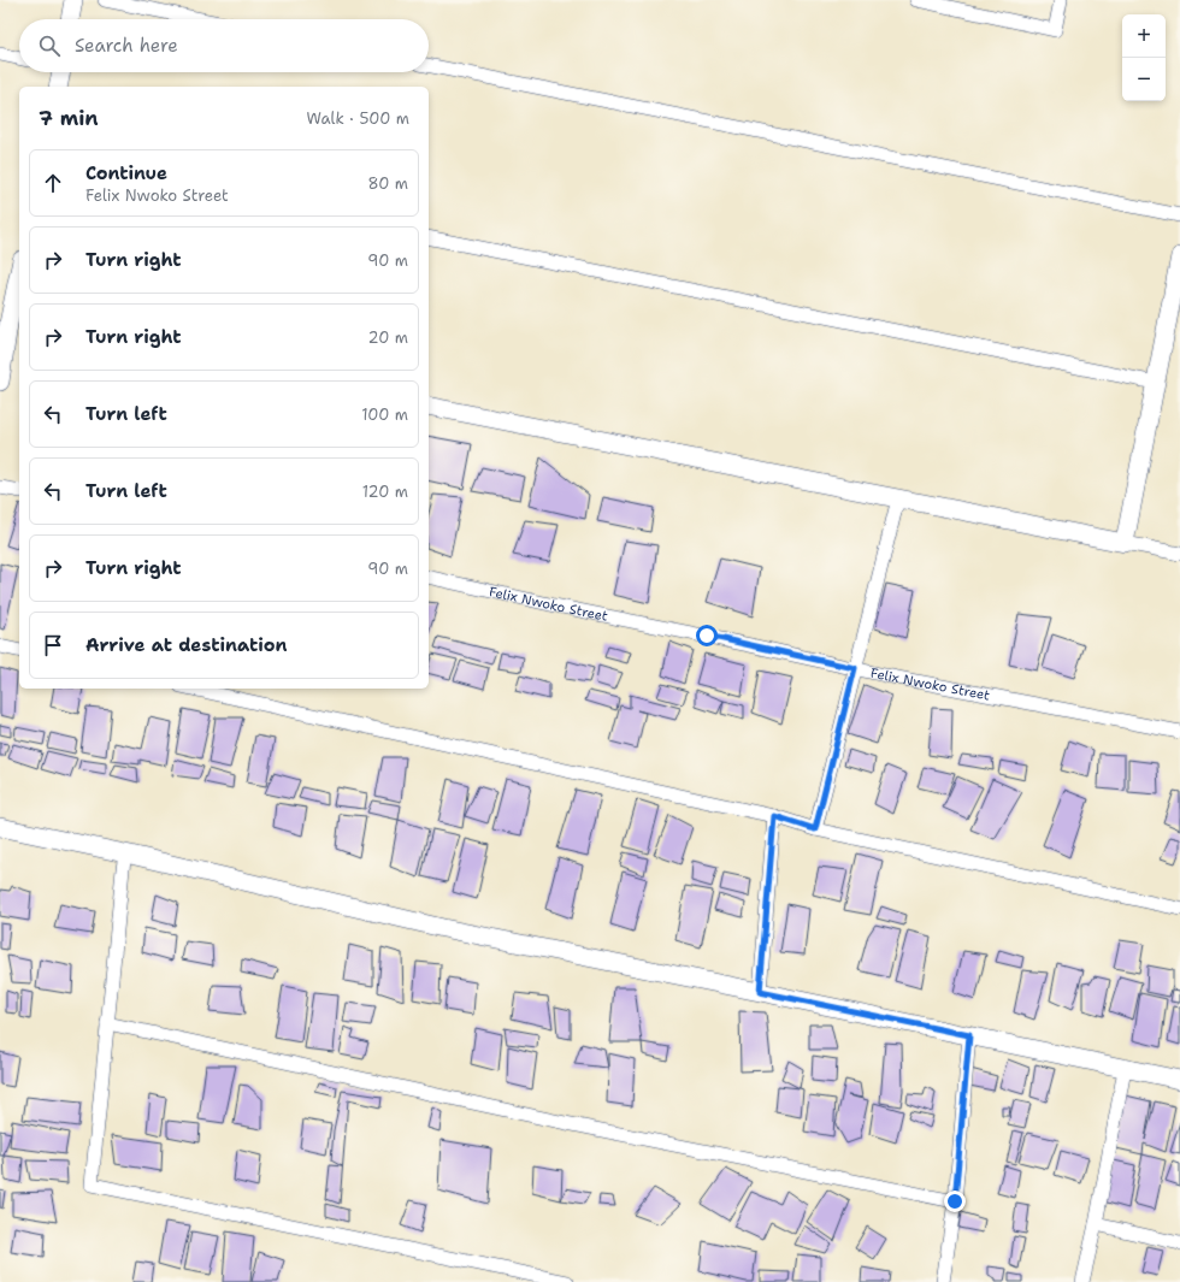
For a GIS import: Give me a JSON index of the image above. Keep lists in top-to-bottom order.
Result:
{
  "streets": {
    "street": ["Felix Nwoko Street"]
  },
  "page": {
    "map_buttons": ["+", "−"],
    "search": "Search here",
    "heading": ["7 min", "Walk · 500 m"],
    "list": [
      ["Continue", "Felix Nwoko Street", "80 m"],
      ["Turn right", "90 m"],
      ["Turn right", "20 m"],
      ["Turn left", "100 m"],
      ["Turn left", "120 m"],
      ["Turn right", "90 m"],
      "Arrive at destination"
    ]
  }
}
